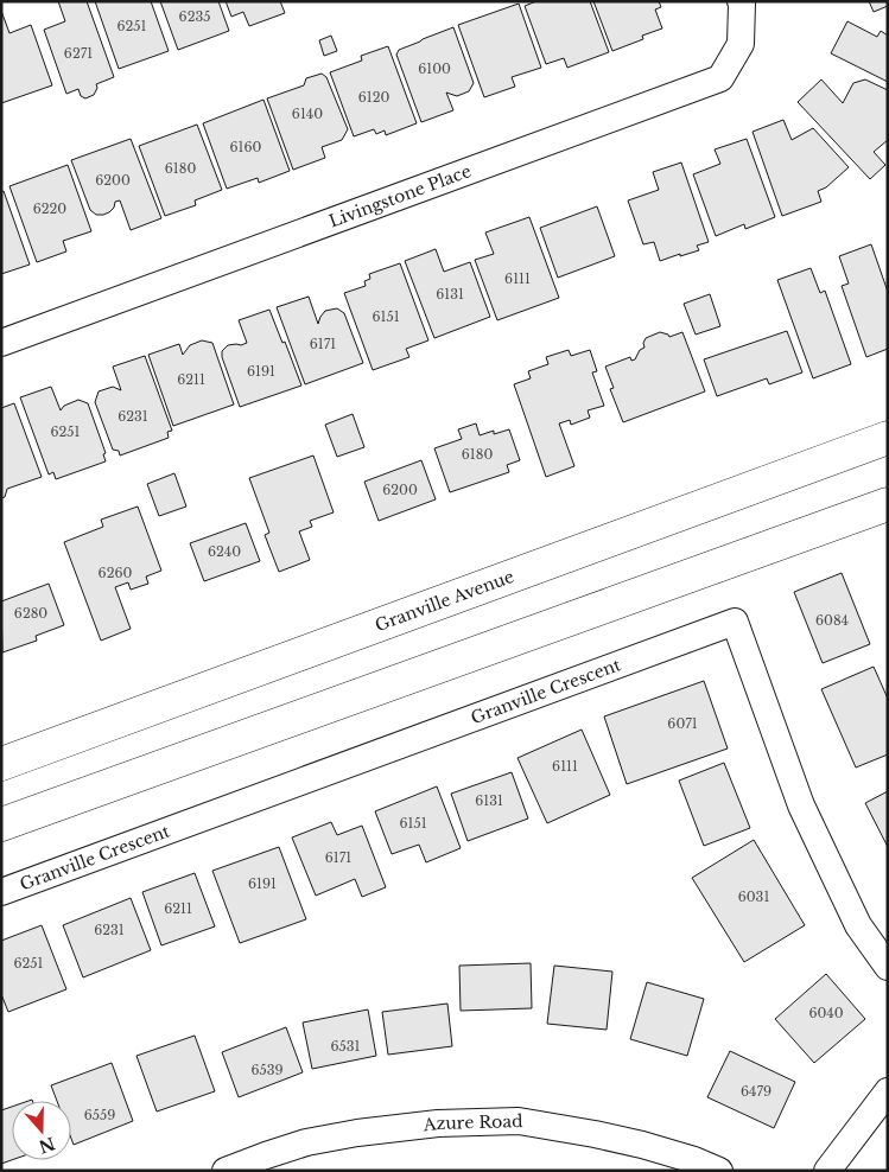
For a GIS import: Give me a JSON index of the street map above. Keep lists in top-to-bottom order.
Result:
{
  "streets": {
    "main road": ["Granville Avenue"],
    "street": ["Livingstone Place", "Granville Crescent", "Azure Road"]
  },
  "house_numbers": [
    "6235",
    "6251",
    "6271",
    "6100",
    "6120",
    "6140",
    "6160",
    "6180",
    "6200",
    "6220",
    "6111",
    "6131",
    "6151",
    "6171",
    "6191",
    "6211",
    "6231",
    "6251",
    "6180",
    "6200",
    "6240",
    "6260",
    "6280",
    "6084",
    "6071",
    "6111",
    "6131",
    "6151",
    "6171",
    "6191",
    "6031",
    "6211",
    "6231",
    "6251",
    "6040",
    "6531",
    "6539",
    "6479",
    "6559"
  ],
  "north": "bottom"
}
